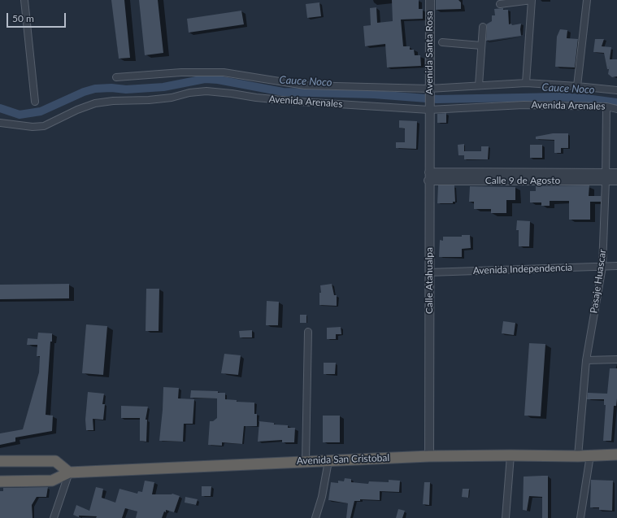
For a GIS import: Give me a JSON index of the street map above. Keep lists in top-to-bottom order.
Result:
{
  "streets": {
    "highway": ["Avenida San Cristobal"],
    "street": [
      "Avenida Santa Rosa",
      "Avenida Arenales",
      "Calle 9 de Agosto",
      "Avenida Independencia",
      "Calle Atahualpa",
      "Pasaje Huascar"
    ]
  },
  "crossings": [
    ["Avenida Santa Rosa", "Avenida Arenales"],
    ["Avenida Santa Rosa", "Calle Atahualpa"],
    ["Avenida Arenales", "Calle Atahualpa"],
    ["Avenida Arenales", "Pasaje Huascar"],
    ["Calle 9 de Agosto", "Calle Atahualpa"],
    ["Calle 9 de Agosto", "Pasaje Huascar"],
    ["Avenida Independencia", "Calle Atahualpa"],
    ["Avenida Independencia", "Pasaje Huascar"],
    ["Calle Atahualpa", "Avenida San Cristobal"],
    ["Pasaje Huascar", "Avenida San Cristobal"]
  ],
  "water": ["Cauce Noco"],
  "scale_bar": "50 m"
}
